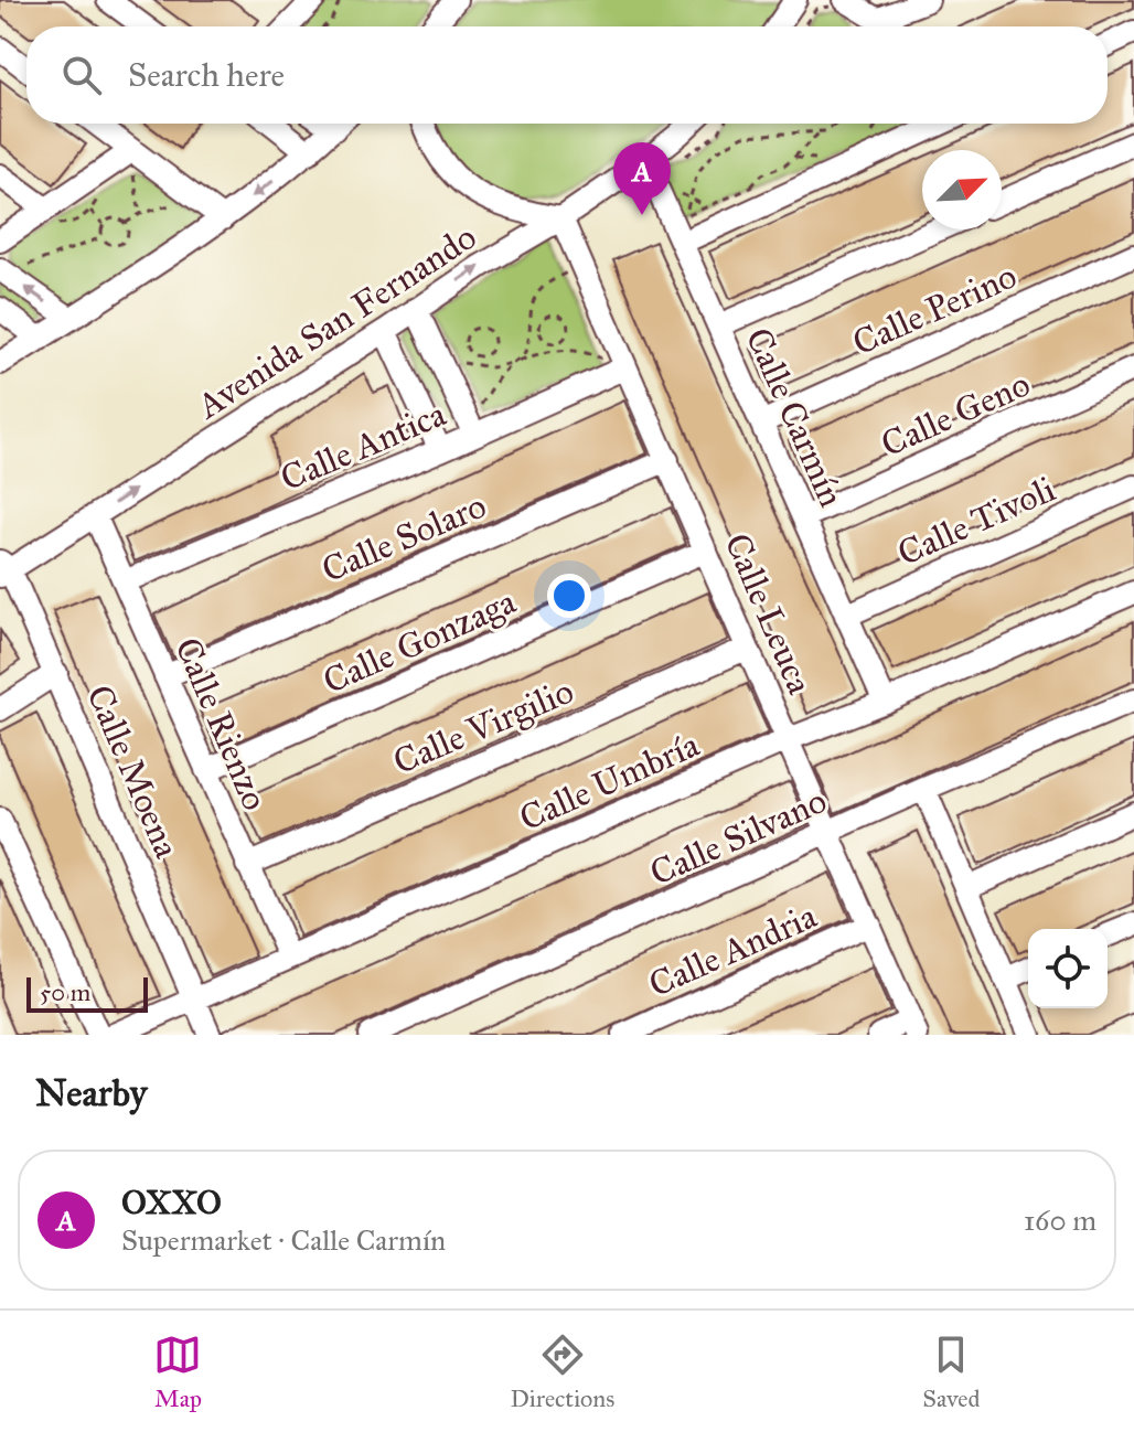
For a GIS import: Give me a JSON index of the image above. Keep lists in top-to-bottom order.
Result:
{
  "streets": {
    "street": [
      "Calle Perino",
      "Avenida San Fernando",
      "Calle Geno",
      "Calle Carmín",
      "Calle Antica",
      "Calle Tivoli",
      "Calle Solaro",
      "Calle Leuca",
      "Calle Gonzaga",
      "Calle Rienzo",
      "Calle Virgilio",
      "Calle Moena",
      "Calle Umbría",
      "Calle Silvano",
      "Calle Andria"
    ]
  },
  "crossings": [
    ["Calle Perino", "Calle Carmín"],
    ["Avenida San Fernando", "Calle Carmín"],
    ["Avenida San Fernando", "Calle Leuca"],
    ["Avenida San Fernando", "Calle Rienzo"],
    ["Avenida San Fernando", "Calle Moena"],
    ["Calle Geno", "Calle Carmín"],
    ["Calle Carmín", "Calle Tivoli"],
    ["Calle Carmín", "Calle Umbría"],
    ["Calle Antica", "Calle Leuca"],
    ["Calle Antica", "Calle Rienzo"],
    ["Calle Solaro", "Calle Leuca"],
    ["Calle Solaro", "Calle Rienzo"],
    ["Calle Leuca", "Calle Gonzaga"],
    ["Calle Leuca", "Calle Virgilio"],
    ["Calle Leuca", "Calle Umbría"],
    ["Calle Leuca", "Calle Silvano"],
    ["Calle Leuca", "Calle Andria"],
    ["Calle Gonzaga", "Calle Rienzo"],
    ["Calle Rienzo", "Calle Virgilio"],
    ["Calle Rienzo", "Calle Umbría"],
    ["Calle Moena", "Calle Umbría"]
  ],
  "scale_bar": "50 m",
  "north": "top right",
  "page": {
    "search": "Search here",
    "pins": "A",
    "scale": "50 m",
    "heading": "Nearby",
    "list": [
      {
        "mark": "A",
        "name": "OXXO",
        "note": "Supermarket · Calle Carmín",
        "value": "160 m"
      }
    ],
    "nav": ["Map", "Directions", "Saved"]
  }
}
